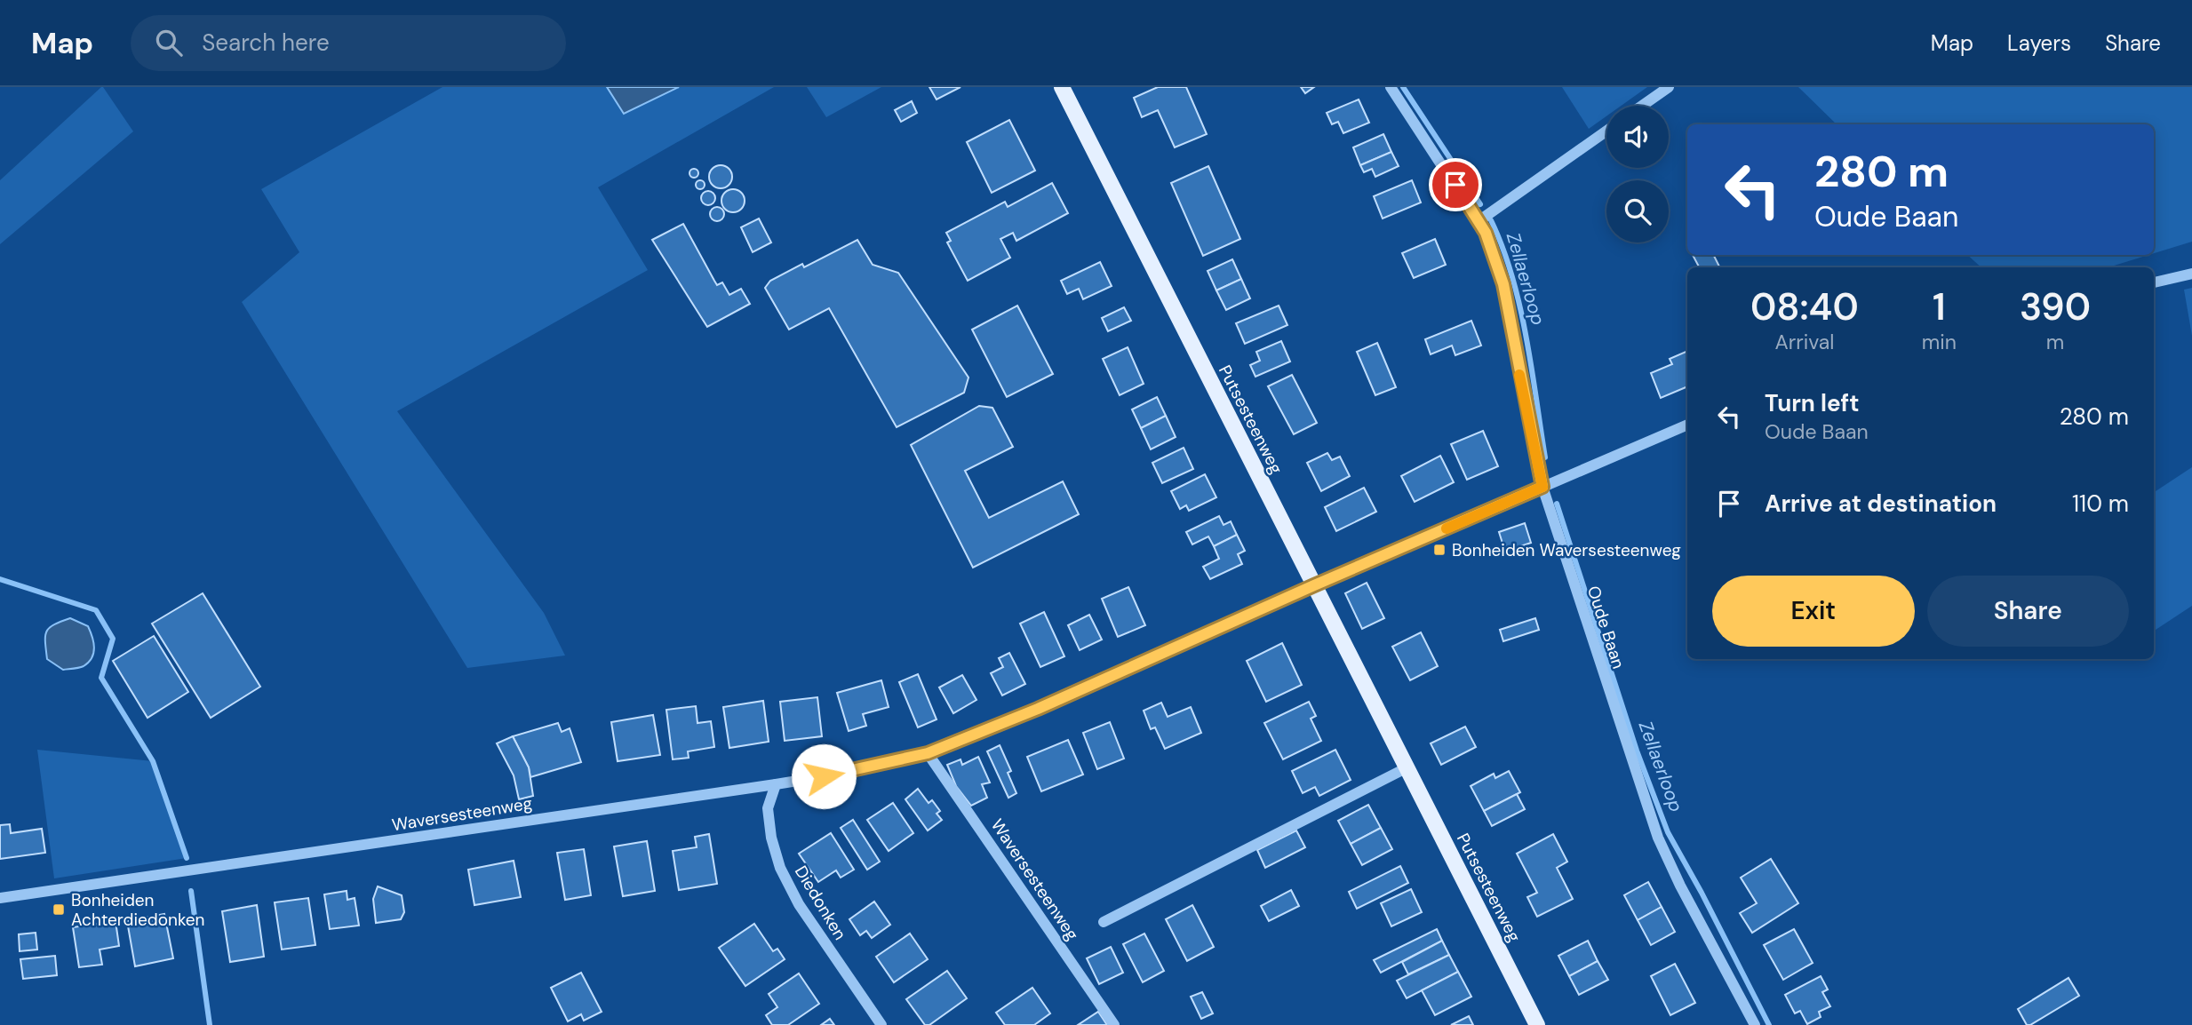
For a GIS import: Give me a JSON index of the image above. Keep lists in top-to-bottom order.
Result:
{
  "streets": {
    "main road": ["Putsesteenweg"],
    "street": ["Oude Baan", "Waversesteenweg", "Diedonken"]
  },
  "crossings": [
    ["Putsesteenweg", "Waversesteenweg"],
    ["Oude Baan", "Waversesteenweg"],
    ["Waversesteenweg", "Diedonken"]
  ],
  "water": ["Zellaerloop"],
  "places": {
    "transit": ["Bonheiden Waversesteenweg", "Bonheiden Achterdiedonken"]
  },
  "page": {
    "header": "Map",
    "search": "Search here",
    "nav": ["Map", "Layers", "Share"],
    "turn": ["280 m", "Oude Baan"],
    "eta": [
      "08:40",
      "Arrival",
      "1",
      "min",
      "390",
      "m"
    ],
    "list": [
      {
        "name": "Turn left",
        "note": "Oude Baan",
        "value": "280 m"
      },
      {
        "name": "Arrive at destination",
        "value": "110 m"
      }
    ],
    "buttons": ["Exit", "Share"]
  }
}
